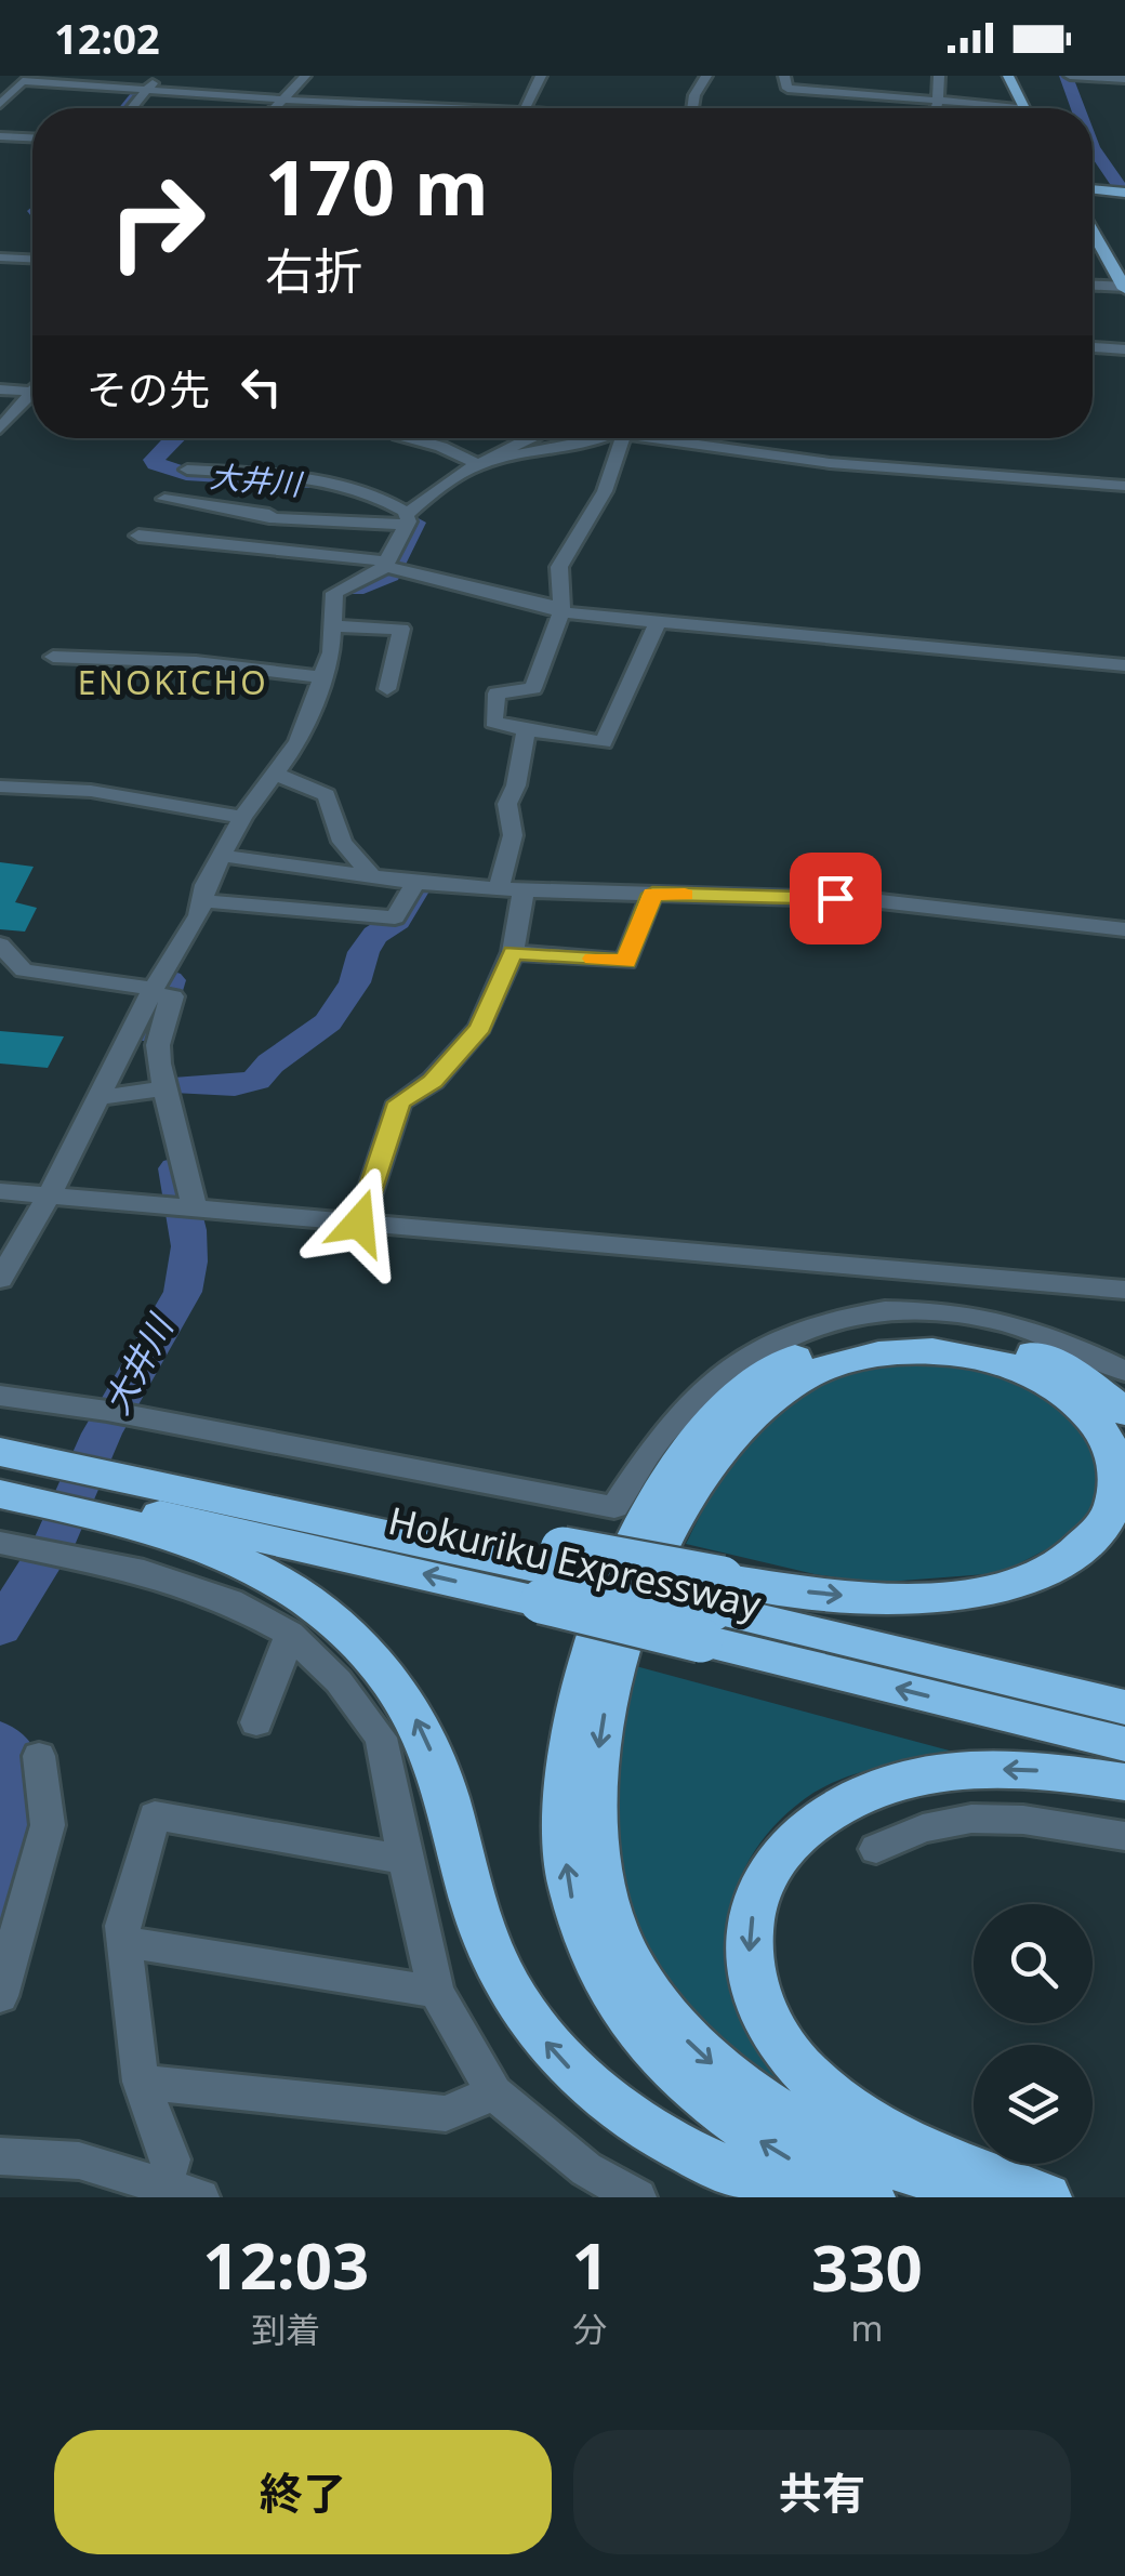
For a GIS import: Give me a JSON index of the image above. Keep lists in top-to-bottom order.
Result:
{
  "streets": {
    "highway": ["Hokuriku Expressway"]
  },
  "districts": ["ENOKICHO"],
  "water": ["大井川"],
  "page": {
    "status": "12:02",
    "turn": ["170 m", "右折"],
    "then": "その先",
    "eta": [
      "12:03",
      "到着",
      "1",
      "分",
      "330",
      "m"
    ],
    "buttons": ["終了", "共有"]
  }
}
